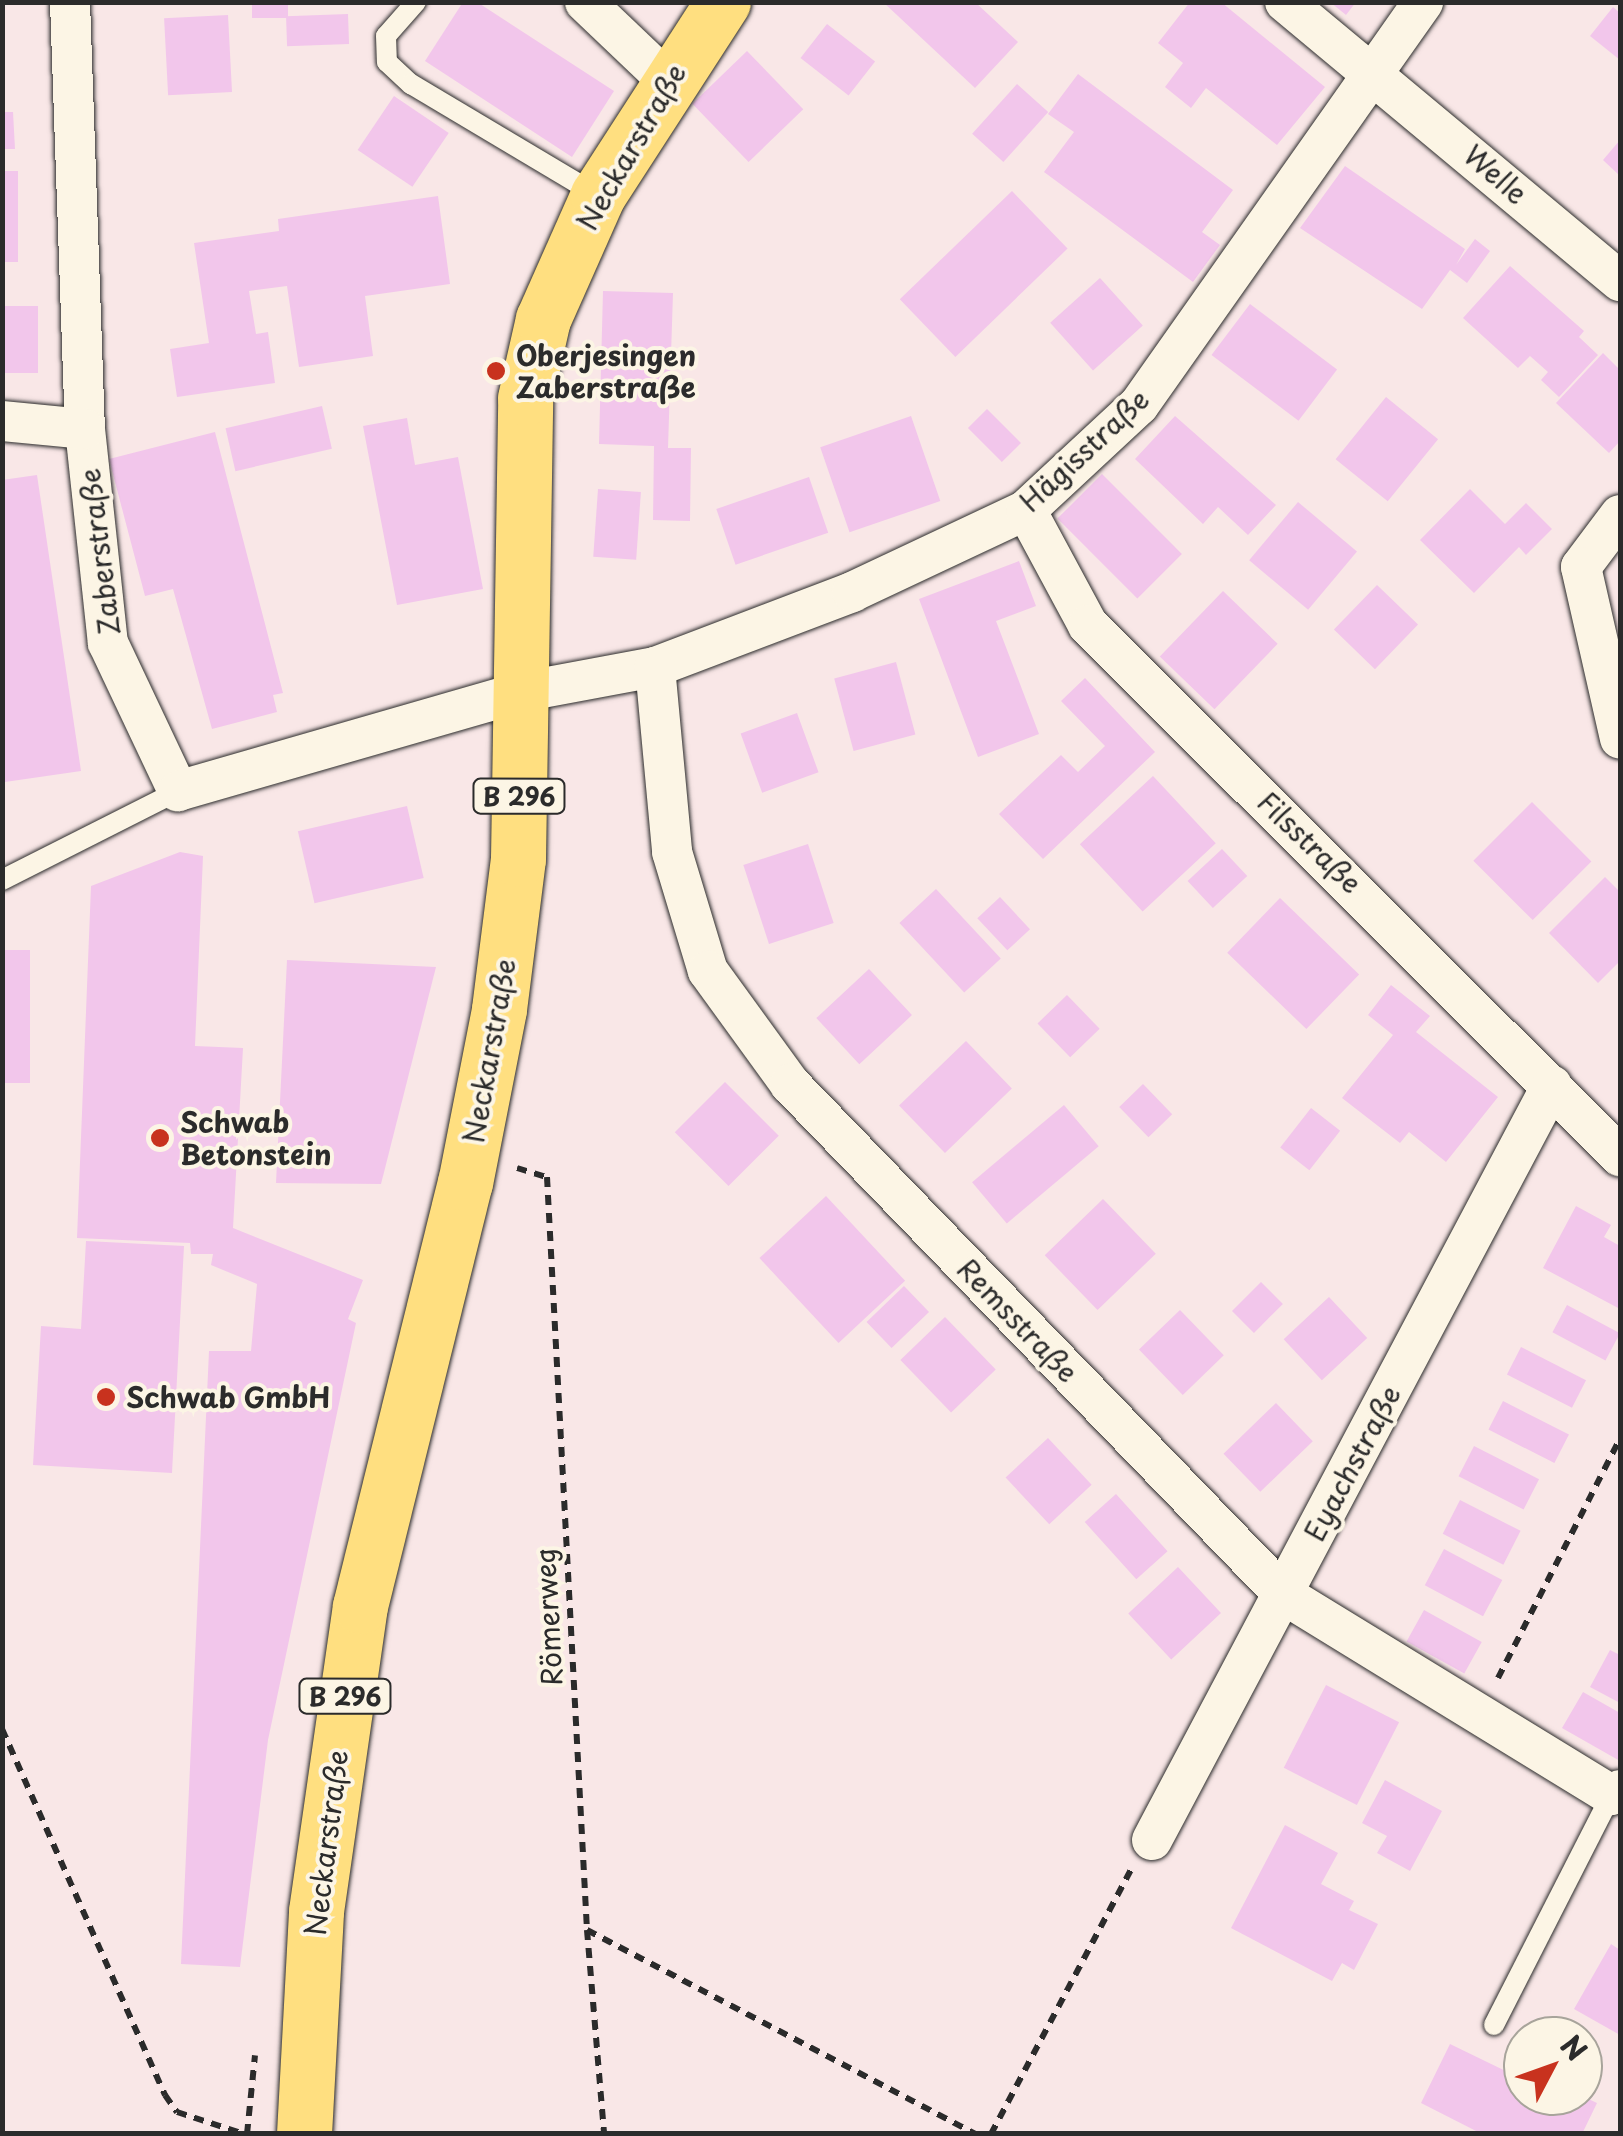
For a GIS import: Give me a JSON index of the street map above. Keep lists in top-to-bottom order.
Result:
{
  "streets": {
    "main road": ["Neckarstraße", "B 296"],
    "street": [
      "Welle",
      "Hägisstraße",
      "Zaberstraße",
      "Filsstraße",
      "Remsstraße",
      "Eyachstraße"
    ],
    "path": ["Römerweg"]
  },
  "crossings": [
    ["Neckarstraße", "Hägisstraße"],
    ["Neckarstraße", "Römerweg"],
    ["Welle", "Hägisstraße"],
    ["Hägisstraße", "Filsstraße"],
    ["Hägisstraße", "Remsstraße"],
    ["Filsstraße", "Eyachstraße"],
    ["Remsstraße", "Eyachstraße"]
  ],
  "places": ["Oberjesingen Zaberstraße", "Schwab Betonstein", "Schwab GmbH"],
  "north": "top right"
}
